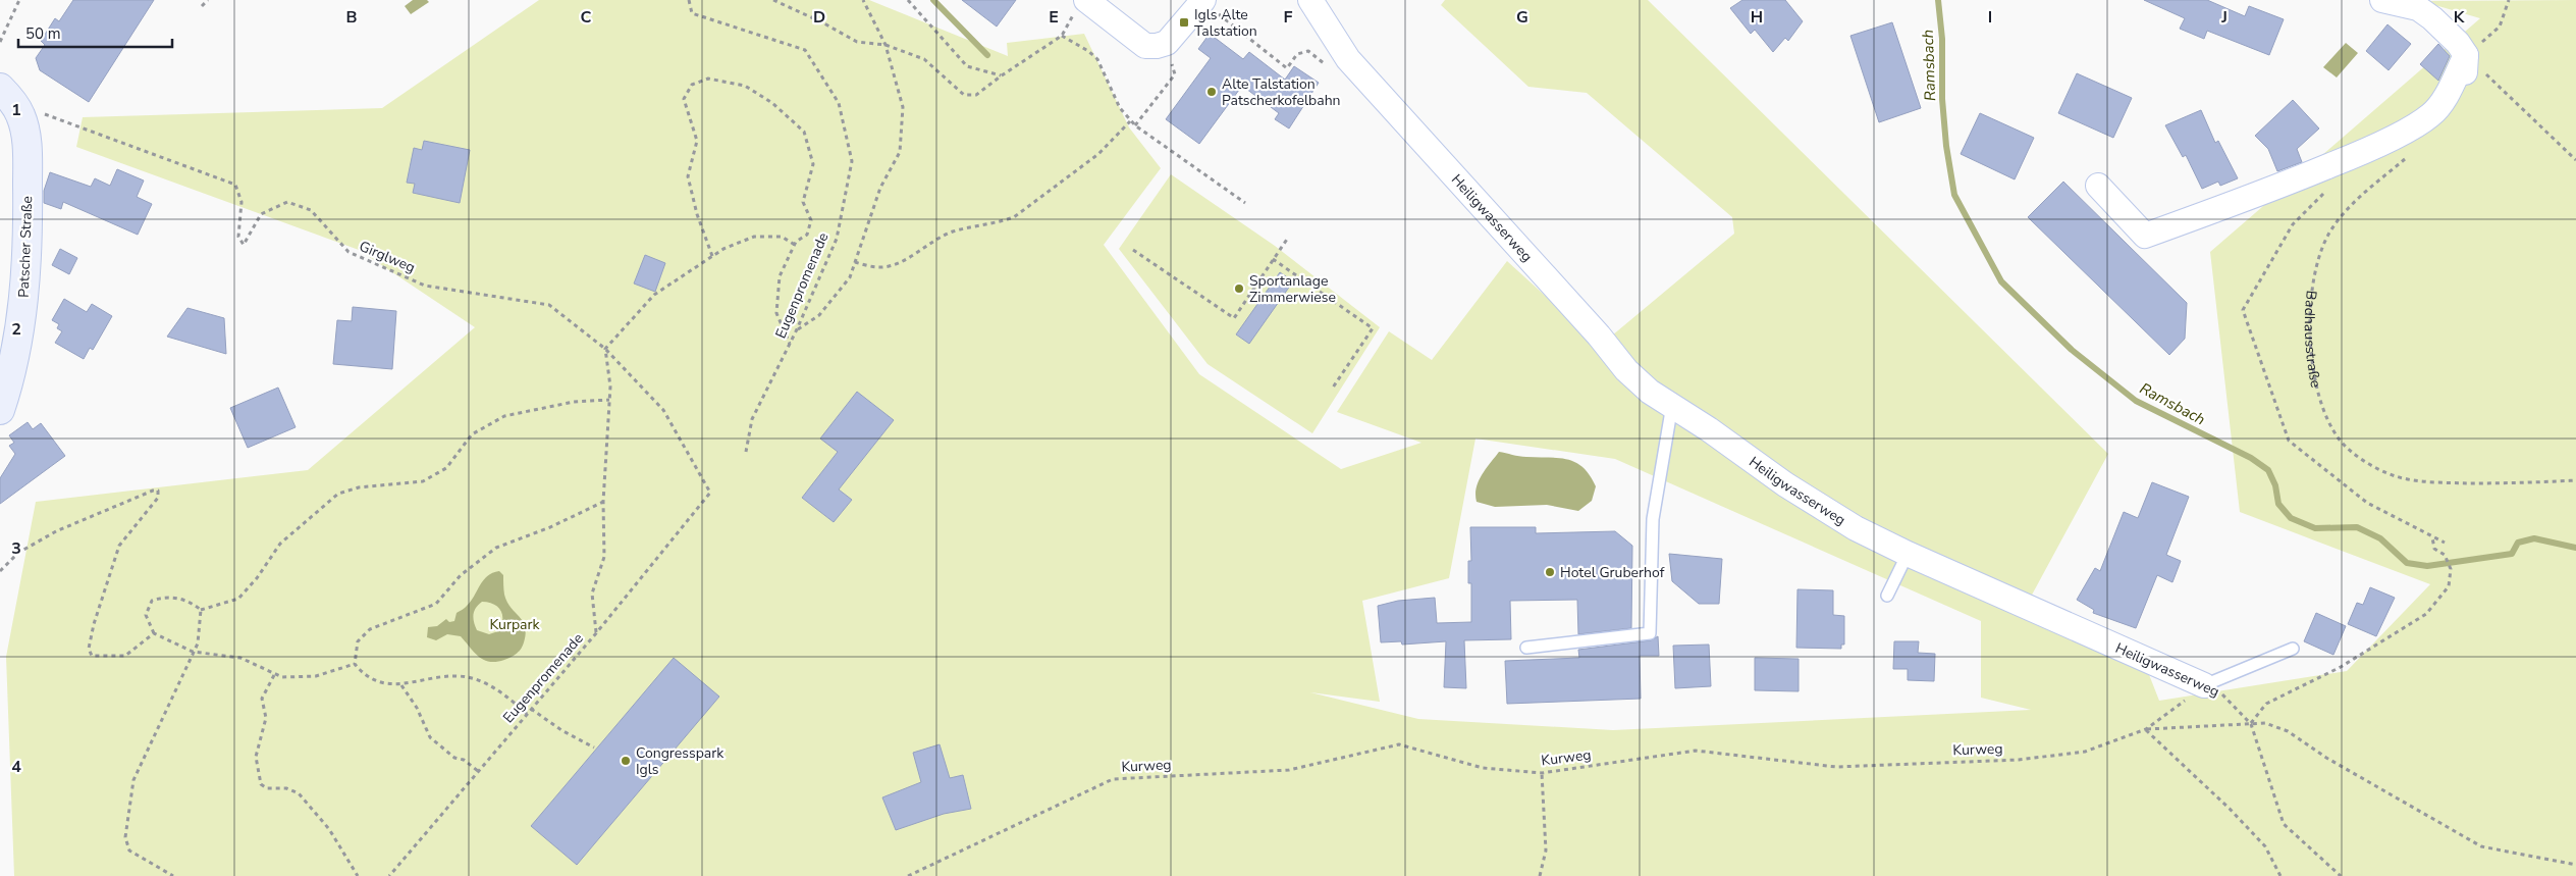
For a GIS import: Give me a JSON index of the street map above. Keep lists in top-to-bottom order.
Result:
{
  "streets": {
    "main road": ["Patscher Straße"],
    "street": ["Heiligwasserweg"],
    "path": [
      "Girglweg",
      "Eugenpromenade",
      "Badhausstraße",
      "Kurweg"
    ]
  },
  "crossings": [
    ["Heiligwasserweg", "Kurweg"],
    ["Patscher Straße", "Girglweg"],
    ["Girglweg", "Eugenpromenade"]
  ],
  "water": ["Ramsbach"],
  "parks": ["Kurpark"],
  "places": {
    "transit": ["Igls Alte Talstation"],
    "other": [
      "Alte Talstation Patscherkofelbahn",
      "Sportanlage Zimmerwiese",
      "Hotel Gruberhof",
      "Congresspark Igls"
    ]
  },
  "scale_bar": "50 m",
  "grid": {
    "columns": [
      "B",
      "C",
      "D",
      "E",
      "F",
      "G",
      "H",
      "I",
      "J",
      "K"
    ],
    "rows": [
      "1",
      "2",
      "3",
      "4"
    ]
  }
}
